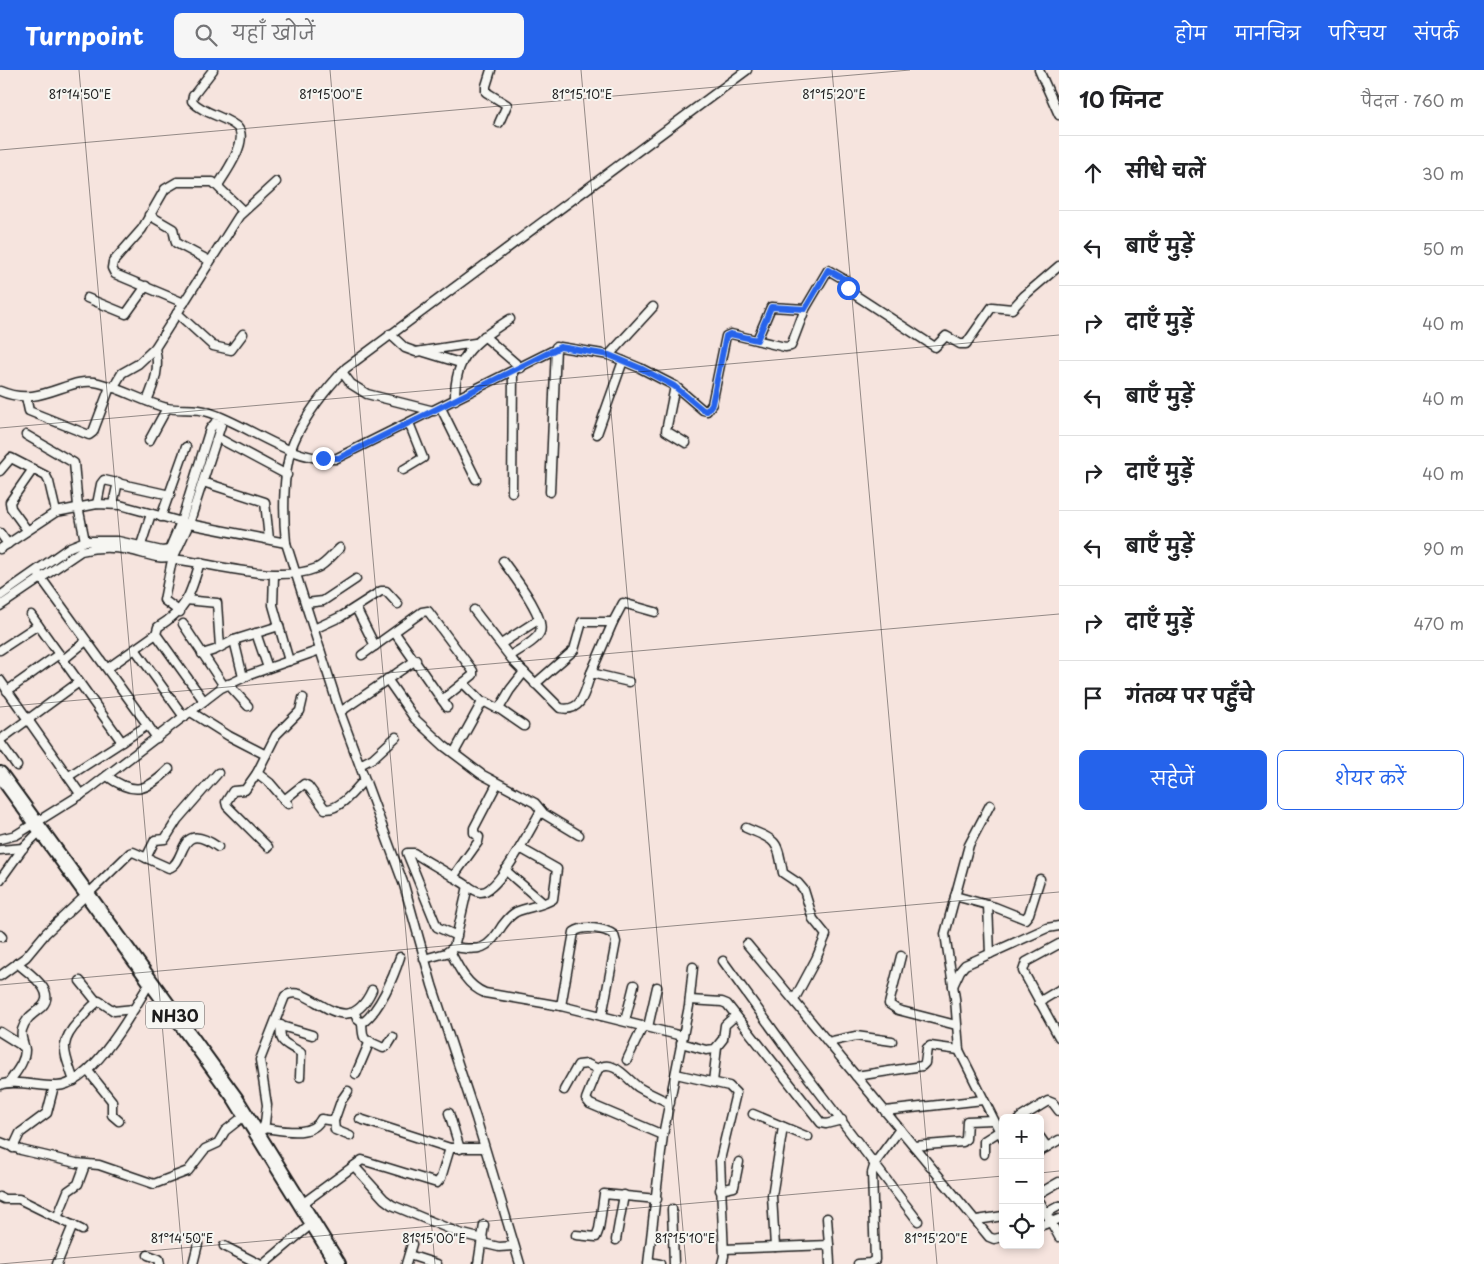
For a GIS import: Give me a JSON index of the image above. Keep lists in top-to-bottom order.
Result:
{
  "streets": {
    "highway": ["NH30"]
  },
  "page": {
    "header": "Turnpoint",
    "search": "यहाँ खोजें",
    "nav": [
      "होम",
      "मानचित्र",
      "परिचय",
      "संपर्क"
    ],
    "heading": ["10 मिनट", "पैदल · 760 m"],
    "list": [
      ["सीधे चलें", "30 m"],
      ["बाएँ मुड़ें", "50 m"],
      ["दाएँ मुड़ें", "40 m"],
      ["बाएँ मुड़ें", "40 m"],
      ["दाएँ मुड़ें", "40 m"],
      ["बाएँ मुड़ें", "90 m"],
      ["दाएँ मुड़ें", "470 m"],
      "गंतव्य पर पहुँचे"
    ],
    "buttons": ["सहेजें", "शेयर करें"],
    "map_buttons": ["+", "−"]
  },
  "coordinates": [
    "81°14'50\"E",
    "81°15'00\"E",
    "81°15'10\"E",
    "81°15'20\"E"
  ]
}
